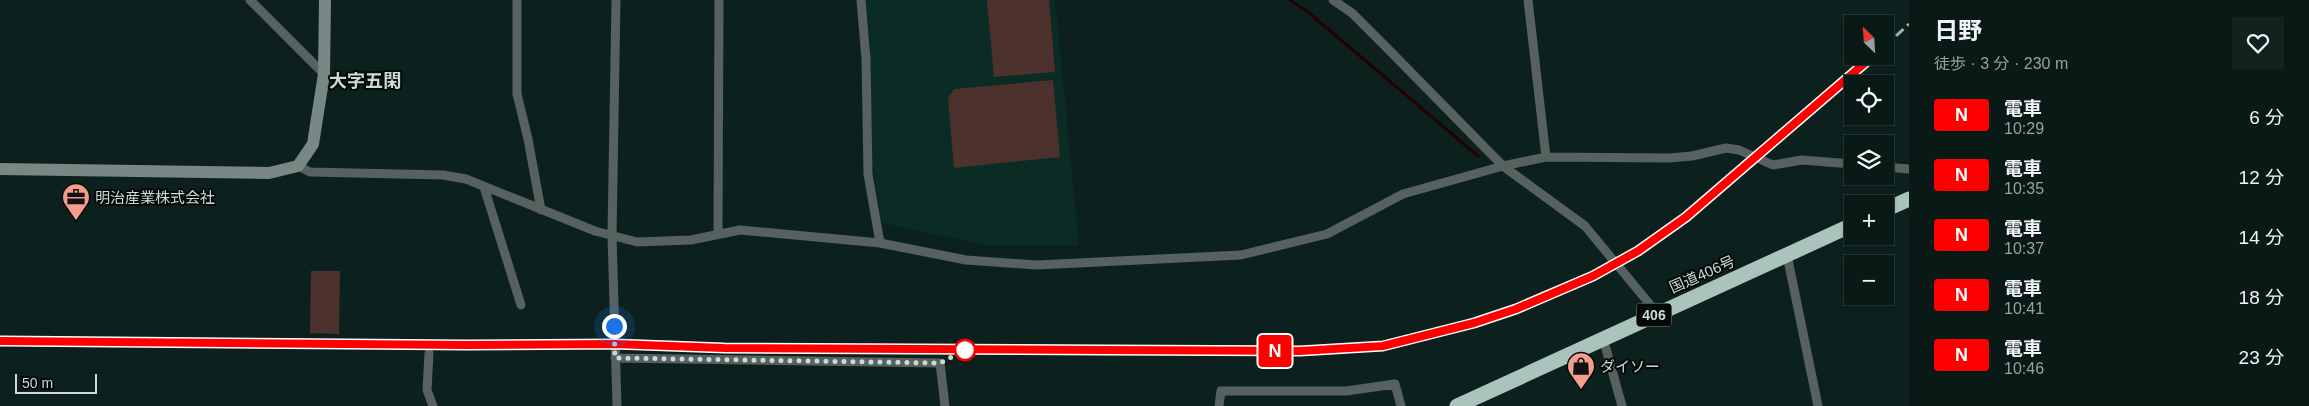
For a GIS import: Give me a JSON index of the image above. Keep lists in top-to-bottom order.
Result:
{
  "streets": {
    "highway": ["国道406号", "406"]
  },
  "districts": ["大字五閑"],
  "places": {
    "office": ["明治産業株式会社"],
    "shop": ["ダイソー"]
  },
  "scale_bar": "50 m",
  "north": "top left",
  "page": {
    "on_map": "N",
    "heading": ["日野", "徒歩 · 3 分 · 230 m"],
    "map_buttons": ["+", "−"],
    "list": [
      {
        "mark": "N",
        "name": "電車",
        "note": "10:29",
        "value": "6 分"
      },
      {
        "mark": "N",
        "name": "電車",
        "note": "10:35",
        "value": "12 分"
      },
      {
        "mark": "N",
        "name": "電車",
        "note": "10:37",
        "value": "14 分"
      },
      {
        "mark": "N",
        "name": "電車",
        "note": "10:41",
        "value": "18 分"
      },
      {
        "mark": "N",
        "name": "電車",
        "note": "10:46",
        "value": "23 分"
      }
    ],
    "scale": "50 m"
  }
}
